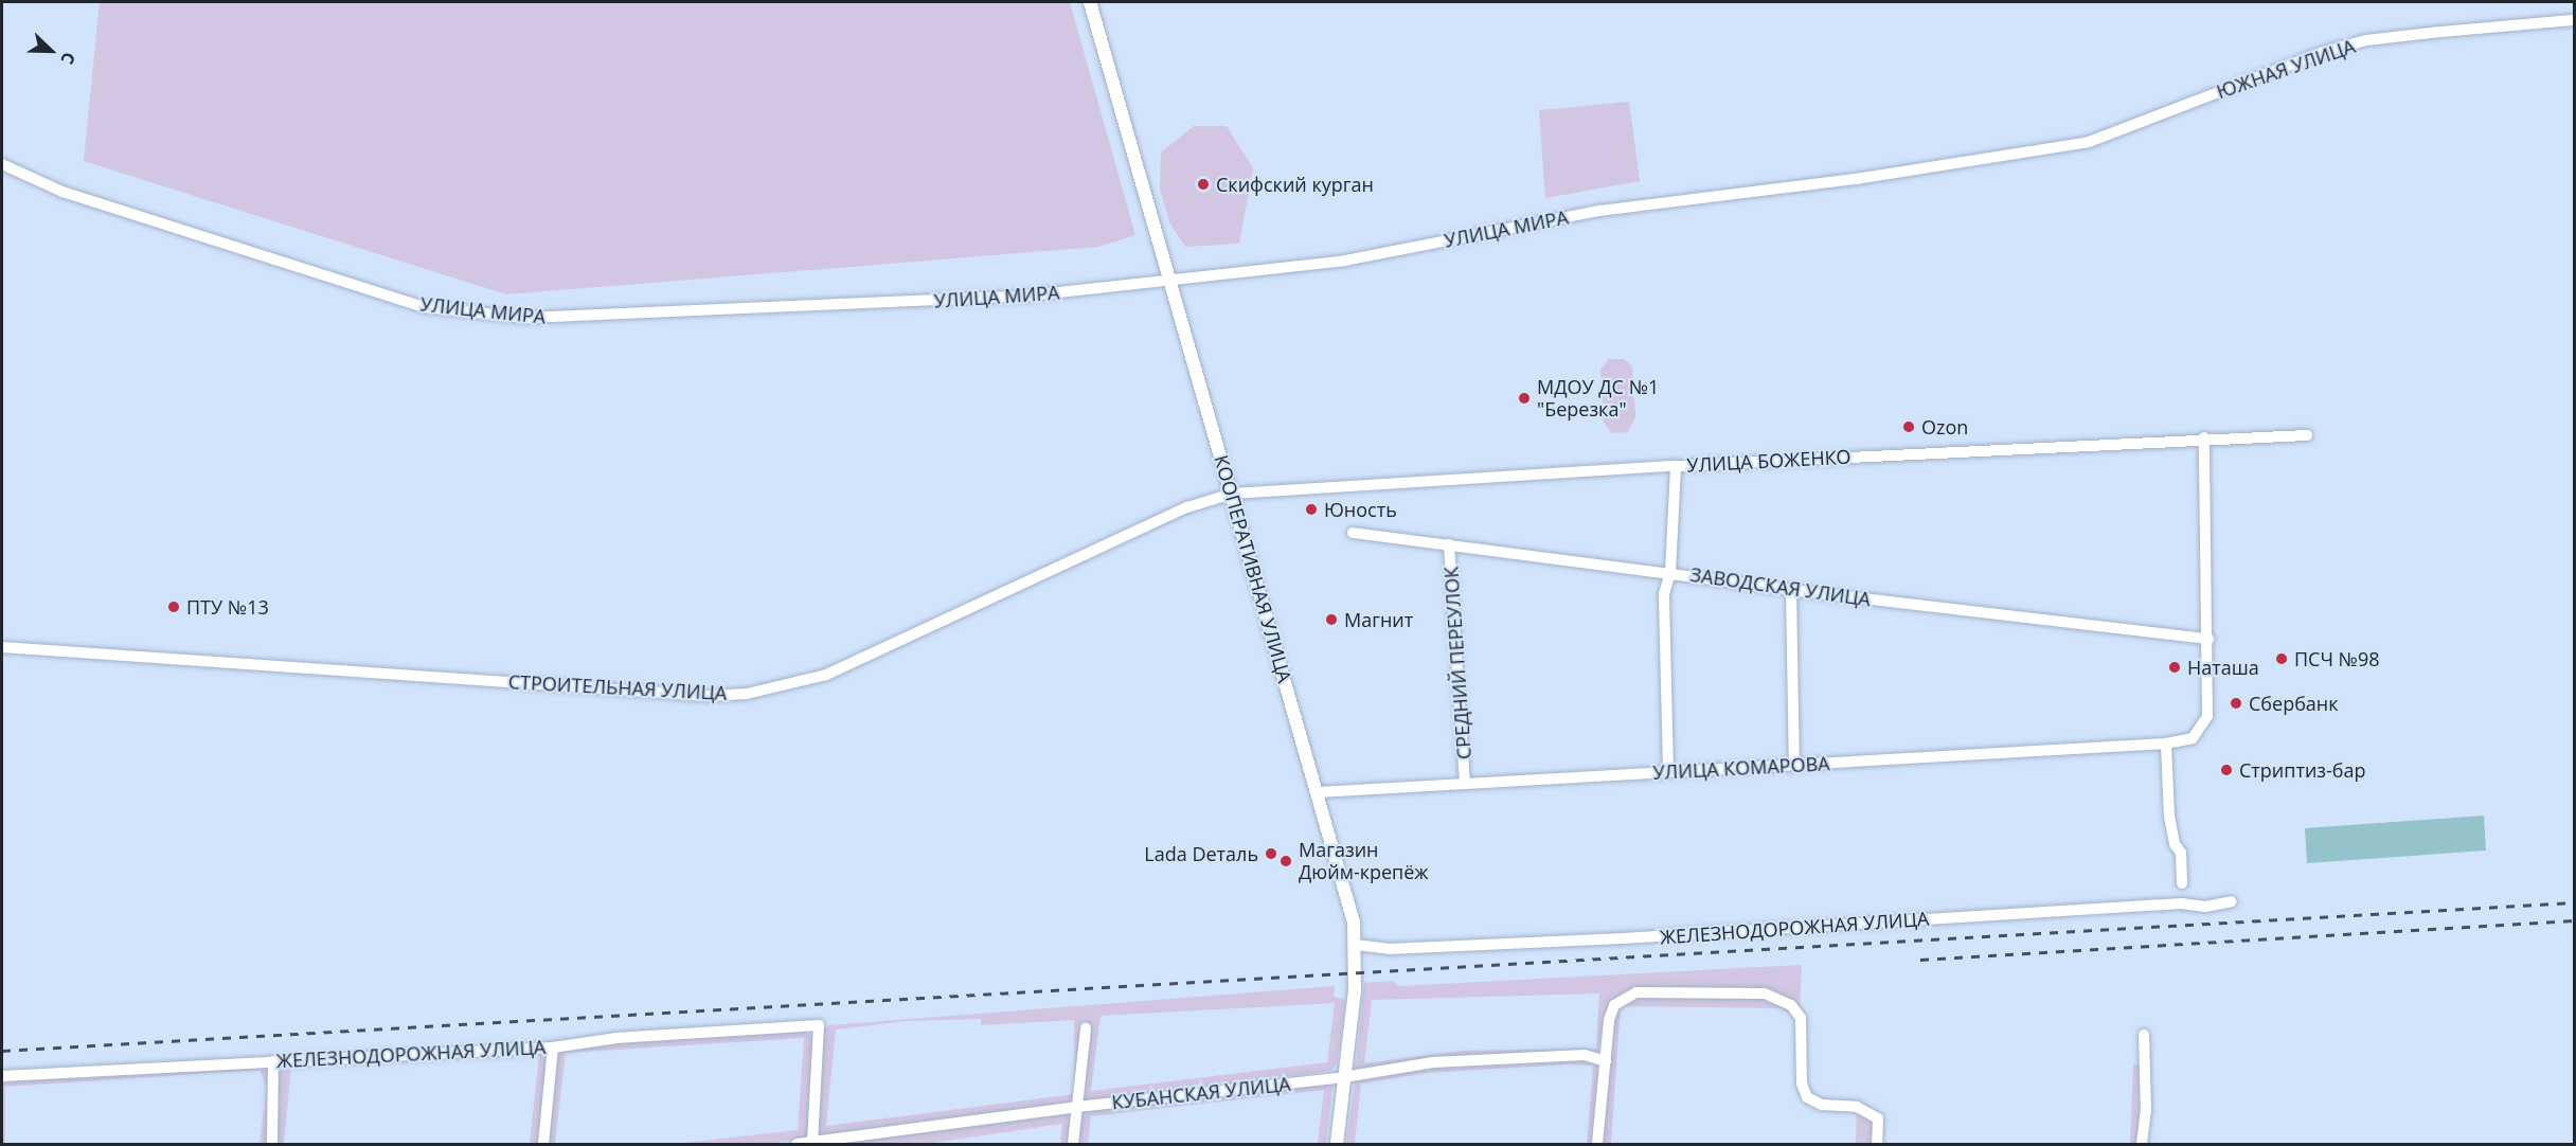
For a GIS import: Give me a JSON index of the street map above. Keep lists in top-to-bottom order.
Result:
{
  "streets": {
    "street": [
      "ЮЖНАЯ УЛИЦА",
      "УЛИЦА МИРА",
      "УЛИЦА БОЖЕНКО",
      "КООПЕРАТИВНАЯ УЛИЦА",
      "ЗАВОДСКАЯ УЛИЦА",
      "СРЕДНИЙ ПЕРЕУЛОК",
      "СТРОИТЕЛЬНАЯ УЛИЦА",
      "УЛИЦА КОМАРОВА",
      "ЖЕЛЕЗНОДОРОЖНАЯ УЛИЦА",
      "КУБАНСКАЯ УЛИЦА"
    ]
  },
  "crossings": [
    ["ЮЖНАЯ УЛИЦА", "УЛИЦА МИРА"],
    ["УЛИЦА МИРА", "КООПЕРАТИВНАЯ УЛИЦА"],
    ["УЛИЦА БОЖЕНКО", "КООПЕРАТИВНАЯ УЛИЦА"],
    ["УЛИЦА БОЖЕНКО", "СТРОИТЕЛЬНАЯ УЛИЦА"],
    ["КООПЕРАТИВНАЯ УЛИЦА", "СТРОИТЕЛЬНАЯ УЛИЦА"],
    ["КООПЕРАТИВНАЯ УЛИЦА", "УЛИЦА КОМАРОВА"],
    ["КООПЕРАТИВНАЯ УЛИЦА", "ЖЕЛЕЗНОДОРОЖНАЯ УЛИЦА"],
    ["КООПЕРАТИВНАЯ УЛИЦА", "КУБАНСКАЯ УЛИЦА"],
    ["ЗАВОДСКАЯ УЛИЦА", "СРЕДНИЙ ПЕРЕУЛОК"],
    ["ЗАВОДСКАЯ УЛИЦА", "УЛИЦА КОМАРОВА"],
    ["СРЕДНИЙ ПЕРЕУЛОК", "УЛИЦА КОМАРОВА"],
    ["ЖЕЛЕЗНОДОРОЖНАЯ УЛИЦА", "КУБАНСКАЯ УЛИЦА"]
  ],
  "places": [
    "Скифский курган",
    "МДОУ ДС №1 \"Березка\"",
    "Ozon",
    "Юность",
    "ПТУ №13",
    "Магнит",
    "ПСЧ №98",
    "Наташа",
    "Сбербанк",
    "Стриптиз-бар",
    "Lada Dеталь",
    "Магазин Дюйм-крепёж"
  ],
  "north": "bottom right"
}
